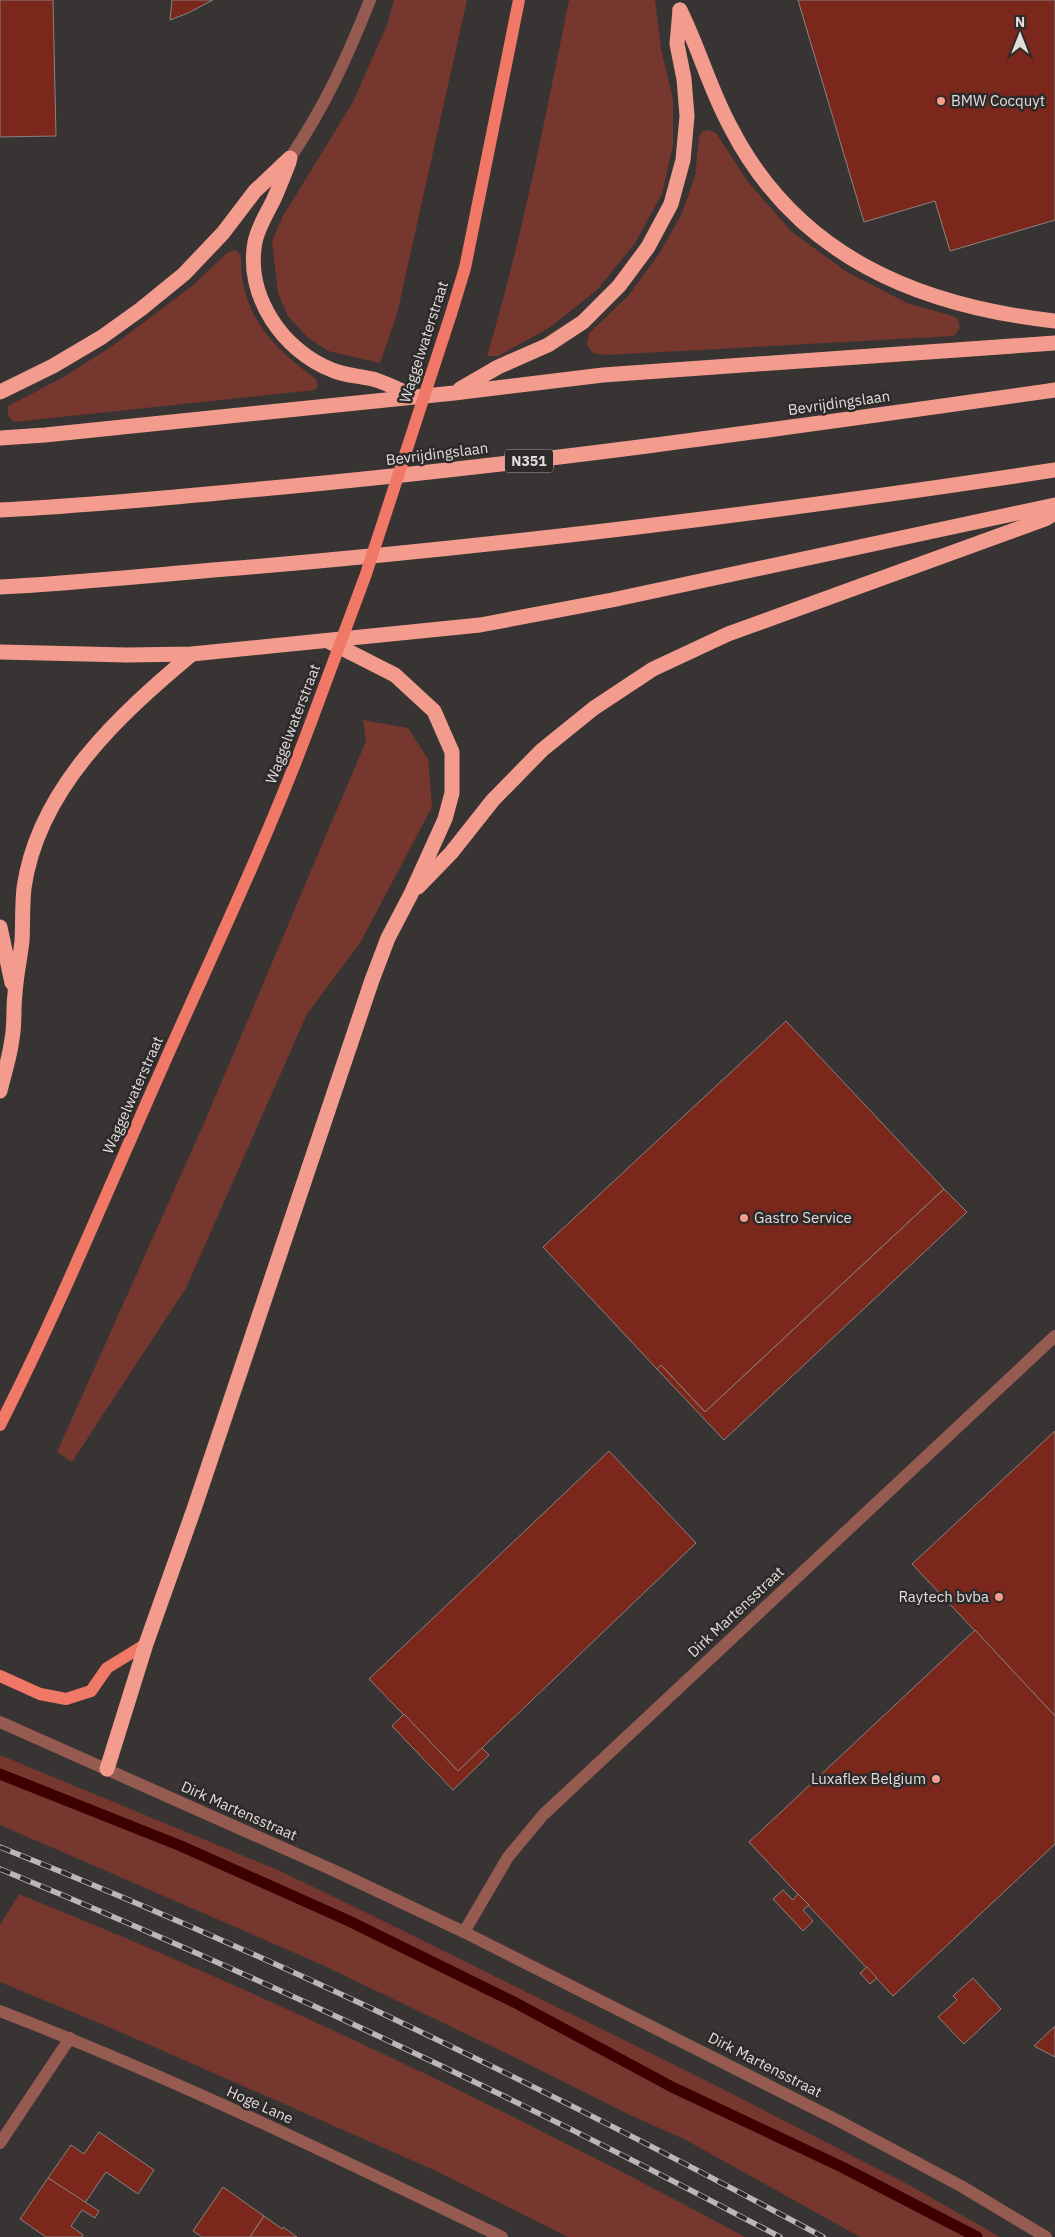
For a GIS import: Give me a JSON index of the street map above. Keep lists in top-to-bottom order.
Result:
{
  "streets": {
    "highway": ["Bevrijdingslaan", "N351"],
    "main road": ["Waggelwaterstraat"],
    "street": ["Dirk Martensstraat", "Hoge Lane"]
  },
  "places": [
    "BMW Cocquyt",
    "Gastro Service",
    "Raytech bvba",
    "Luxaflex Belgium"
  ],
  "north": "top"
}
